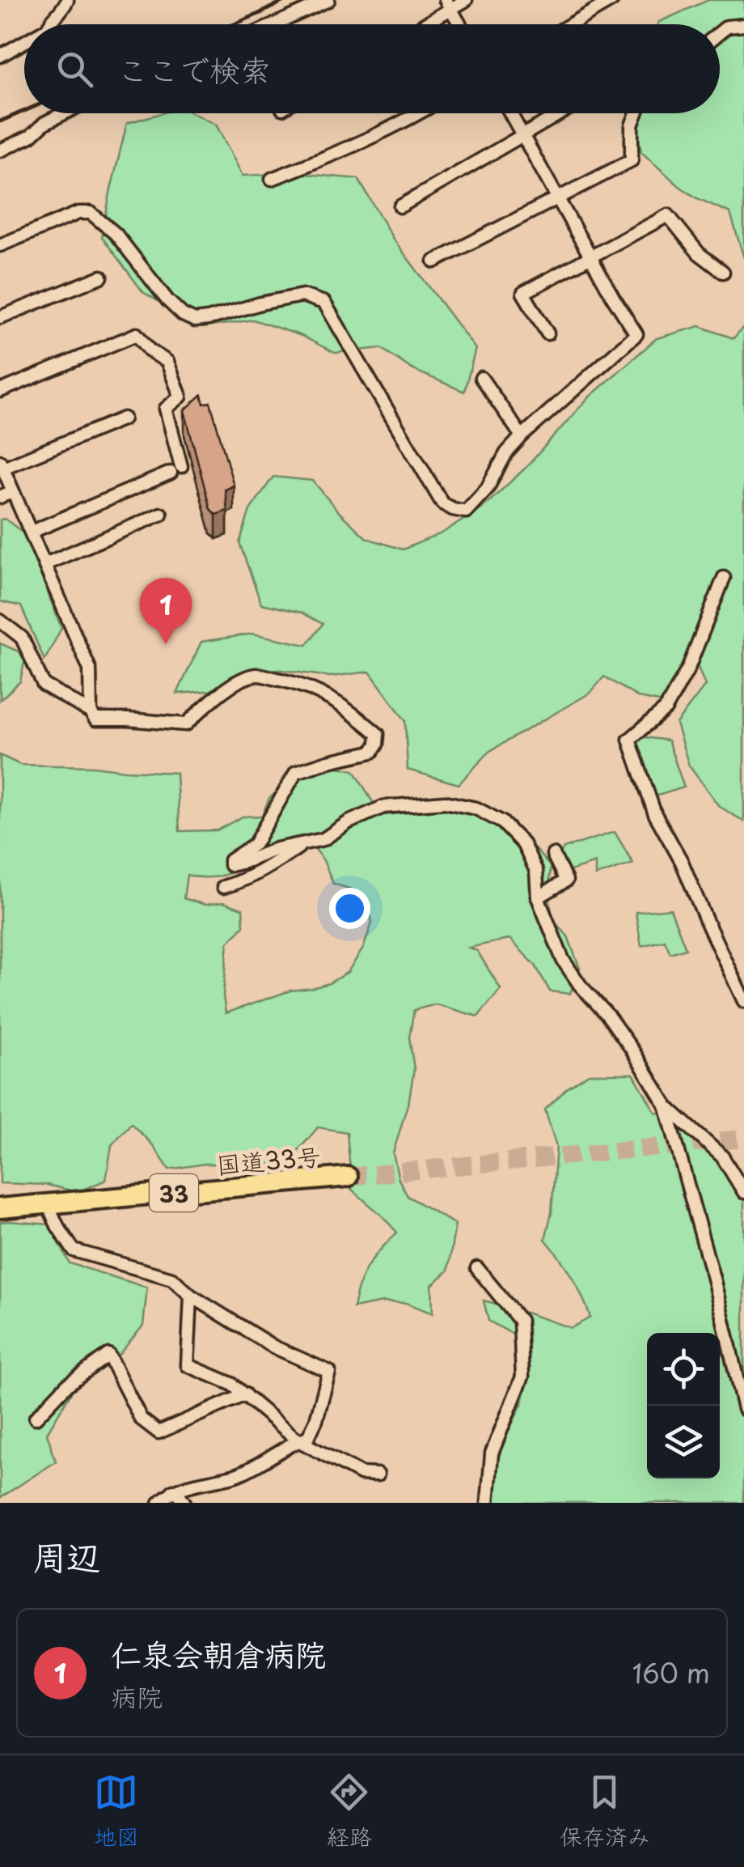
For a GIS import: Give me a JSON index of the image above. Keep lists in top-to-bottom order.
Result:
{
  "streets": {
    "highway": ["国道33号", "33"]
  },
  "page": {
    "search": "ここで検索",
    "pins": "1",
    "heading": "周辺",
    "list": [
      {
        "mark": "1",
        "name": "仁泉会朝倉病院",
        "note": "病院",
        "value": "160 m"
      }
    ],
    "nav": ["地図", "経路", "保存済み"]
  }
}
